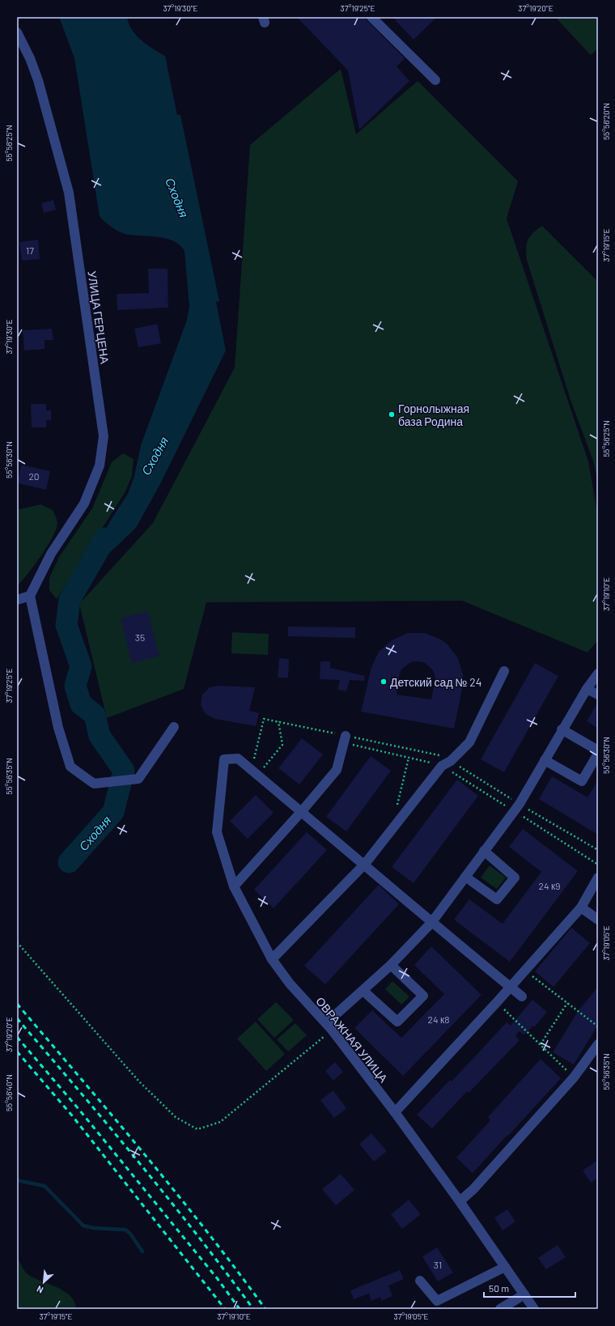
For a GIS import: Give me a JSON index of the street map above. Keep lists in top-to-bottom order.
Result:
{
  "streets": {
    "street": ["УЛИЦА ГЕРЦЕНА", "ОВРАЖНАЯ УЛИЦА"]
  },
  "water": ["Сходня"],
  "places": ["Горнолыжная база Родина", "Детский сад № 24"],
  "house_numbers": [
    "17",
    "20",
    "35",
    "24 к9",
    "24 к8",
    "31"
  ],
  "scale_bar": "50 m",
  "north": "bottom left",
  "coordinates": [
    "37°19'30\"E",
    "37°19'25\"E",
    "37°19'20\"E",
    "55°56'20\"N",
    "55°56'25\"N",
    "37°19'15\"E",
    "55°56'30\"N",
    "37°19'10\"E",
    "55°56'35\"N",
    "37°19'05\"E",
    "55°56'40\"N"
  ]
}
